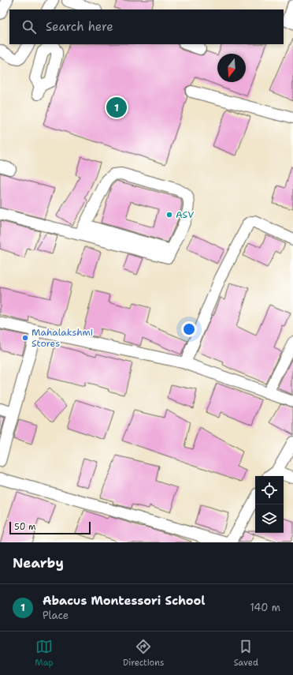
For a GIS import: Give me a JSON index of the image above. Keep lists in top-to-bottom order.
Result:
{
  "places": ["ASV", "Mahalakshmi Stores"],
  "scale_bar": "50 m",
  "north": "bottom",
  "page": {
    "search": "Search here",
    "pins": "1",
    "scale": "50 m",
    "heading": "Nearby",
    "list": [
      {
        "mark": "1",
        "name": "Abacus Montessori School",
        "note": "Place",
        "value": "140 m"
      }
    ],
    "nav": ["Map", "Directions", "Saved"]
  }
}
